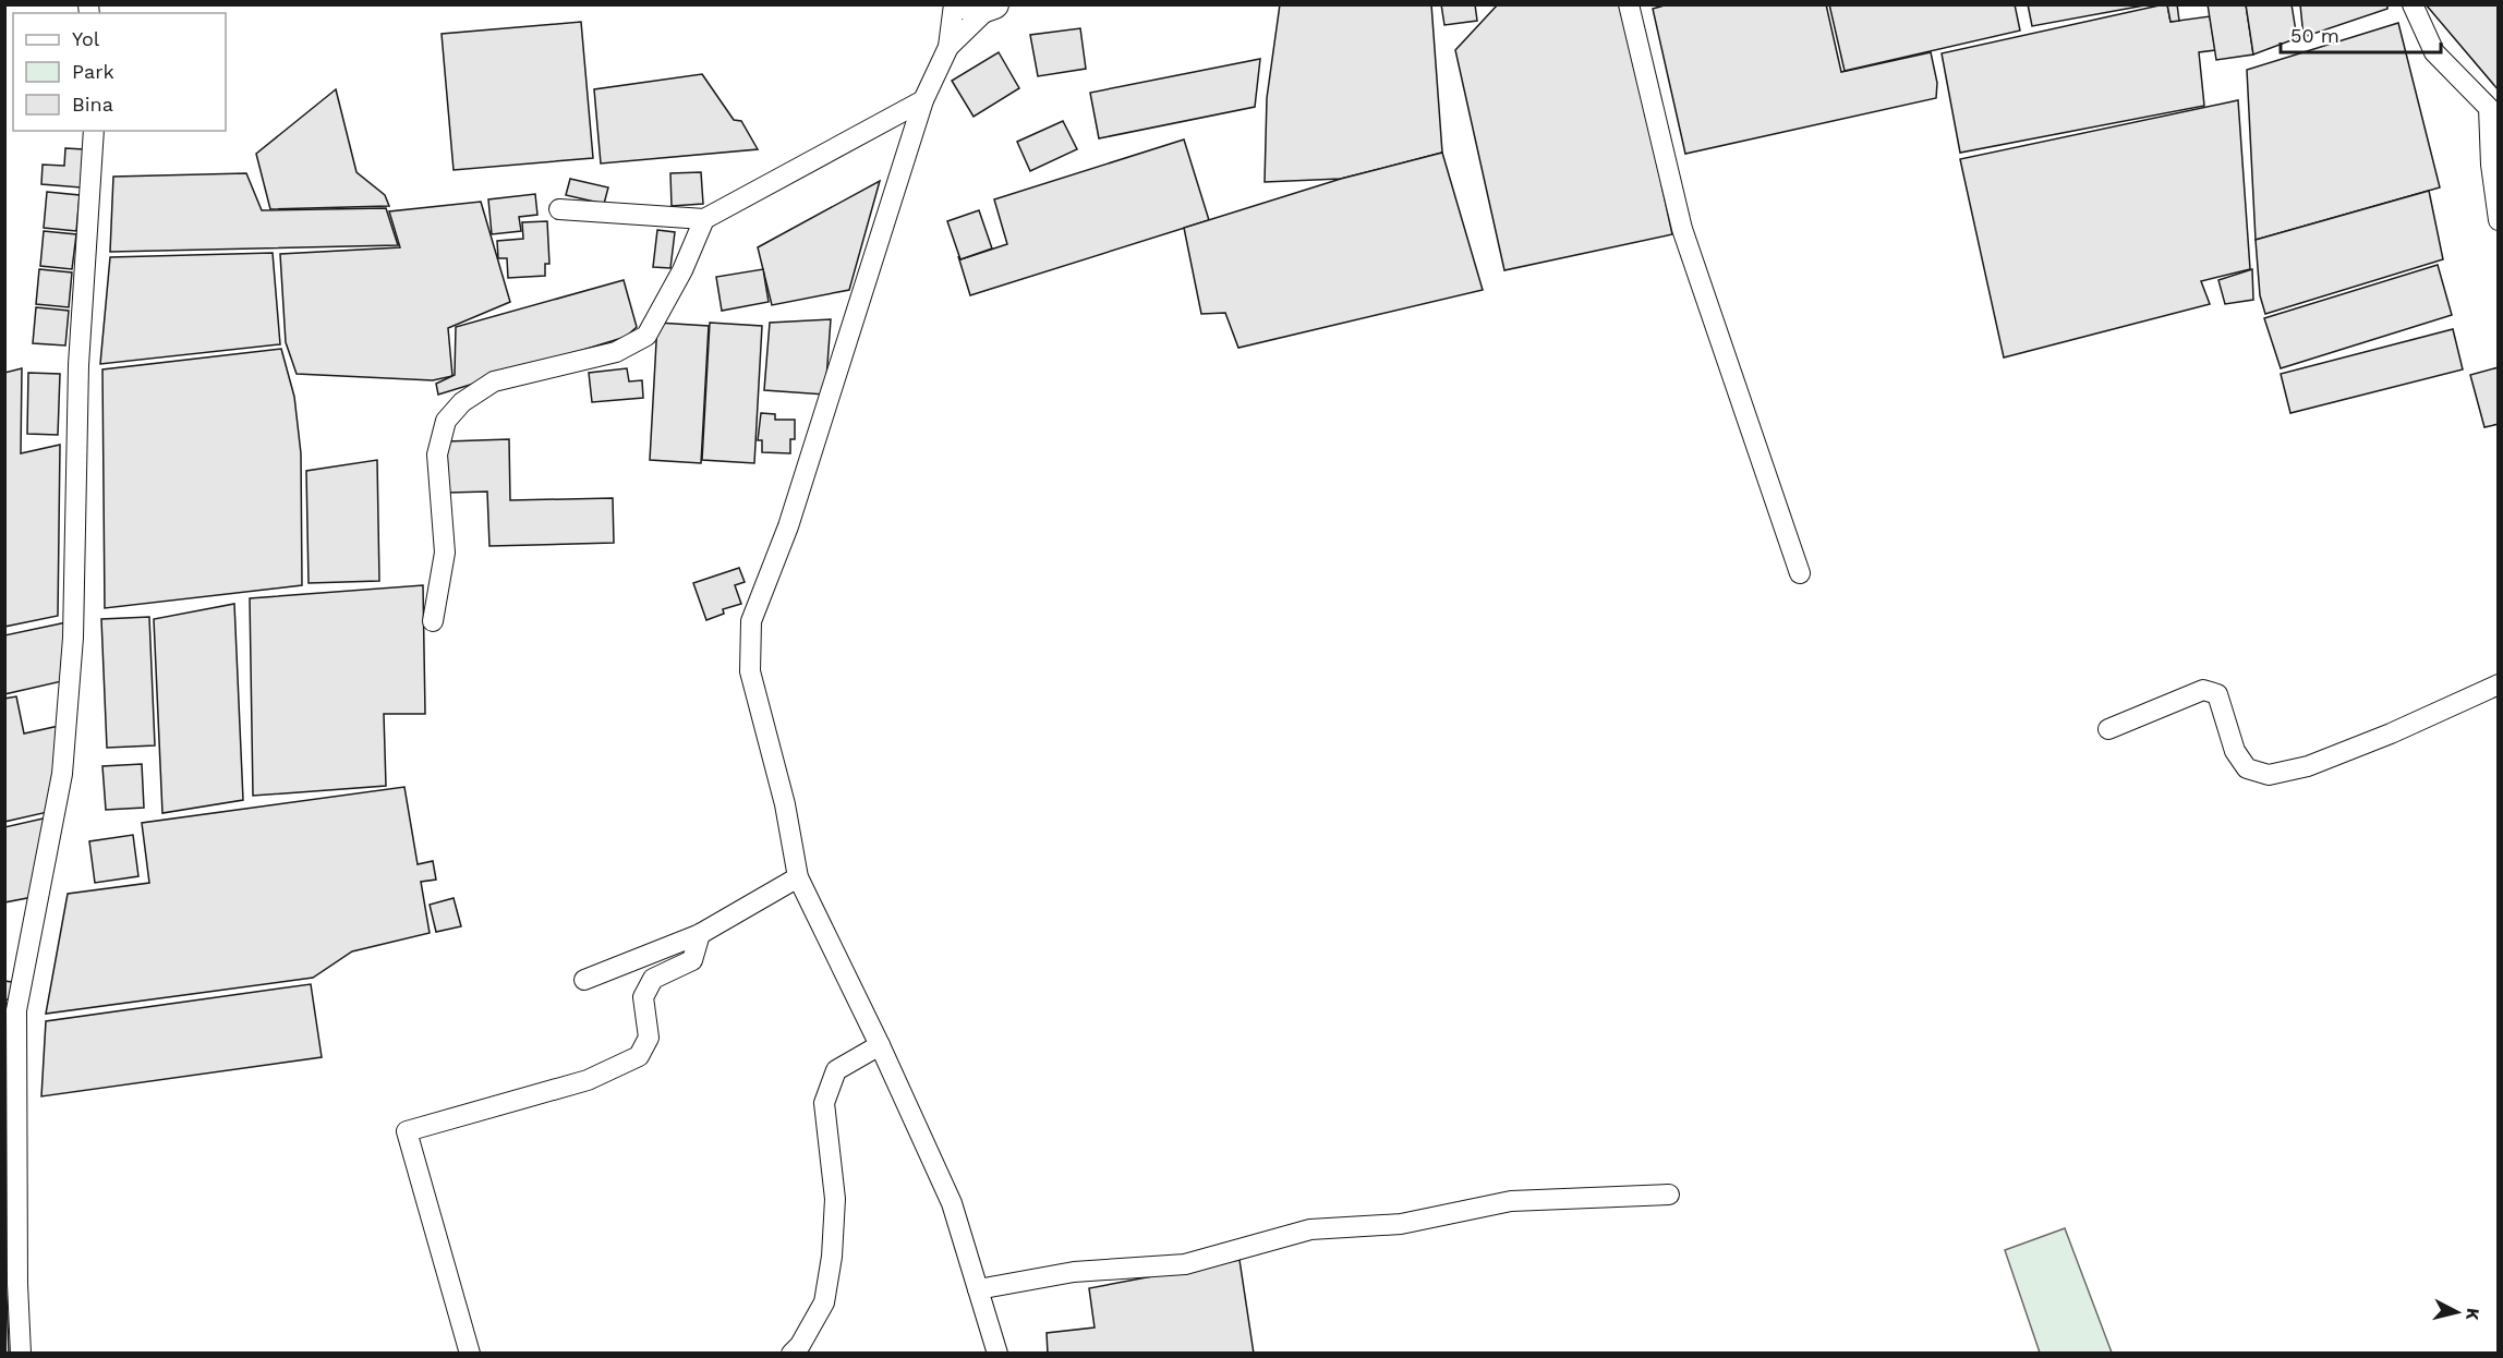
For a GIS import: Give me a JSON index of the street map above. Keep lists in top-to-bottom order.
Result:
{
  "legend": ["Yol", "Park", "Bina"],
  "scale_bar": "50 m",
  "north": "right"
}
